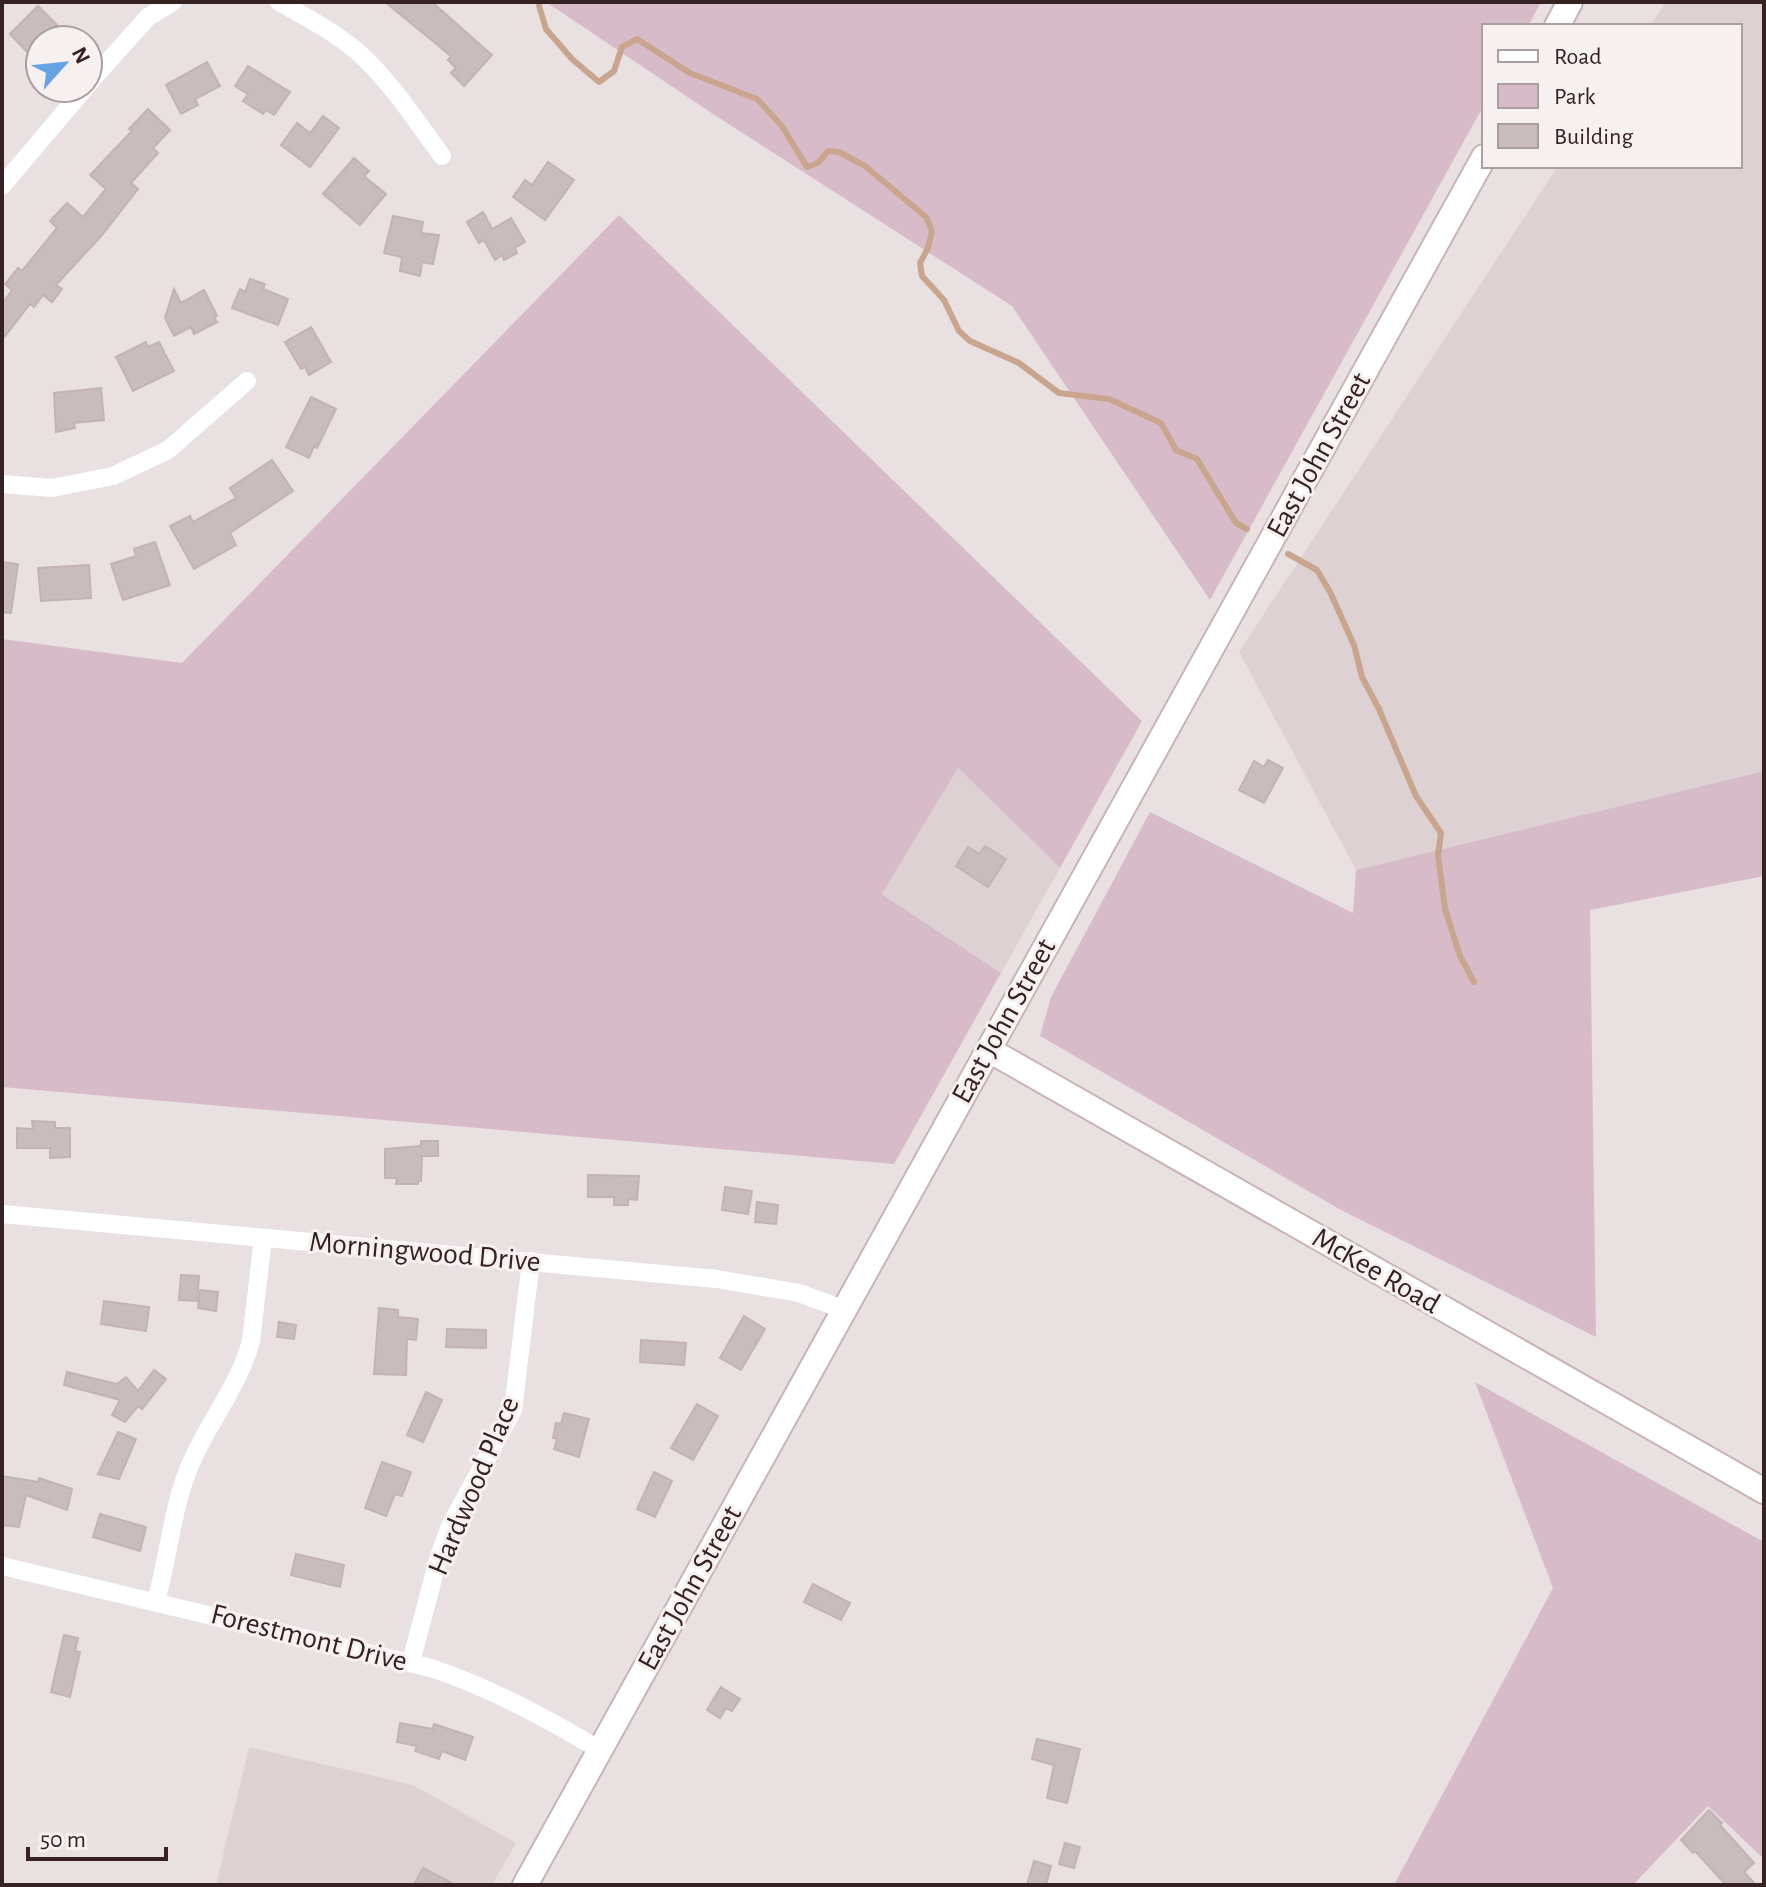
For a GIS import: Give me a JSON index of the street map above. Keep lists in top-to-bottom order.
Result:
{
  "streets": {
    "main road": ["East John Street", "McKee Road"],
    "street": ["Morningwood Drive", "Hardwood Place", "Forestmont Drive"]
  },
  "crossings": [
    ["East John Street", "Morningwood Drive"],
    ["East John Street", "McKee Road"],
    ["East John Street", "Forestmont Drive"],
    ["Morningwood Drive", "Hardwood Place"],
    ["Hardwood Place", "Forestmont Drive"]
  ],
  "legend": ["Road", "Park", "Building"],
  "scale_bar": "50 m",
  "north": "top right"
}
